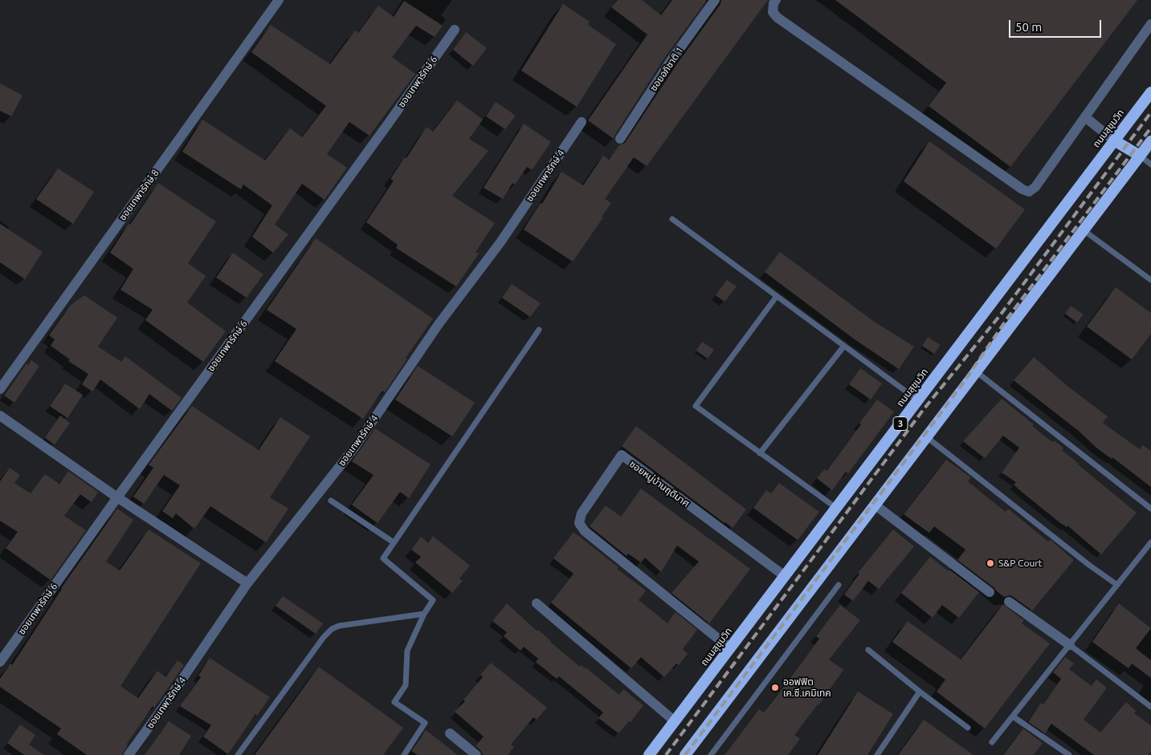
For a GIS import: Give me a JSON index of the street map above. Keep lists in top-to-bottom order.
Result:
{
  "streets": {
    "highway": ["ถนนสุขุมวิท", "3"],
    "street": [
      "ซอยอภิชาติ 1",
      "ซอยเทพารักษ์ 6",
      "ซอยเทพารักษ์ 4",
      "ซอยเทพารักษ์ 8",
      "ซอยหมู่บ้านฤดีมาศ"
    ]
  },
  "crossings": [
    ["ถนนสุขุมวิท", "ซอยหมู่บ้านฤดีมาศ"]
  ],
  "places": ["S&P Court", "ออฟฟิต เค.ซี.เคมิเทค"],
  "scale_bar": "50 m"
}
